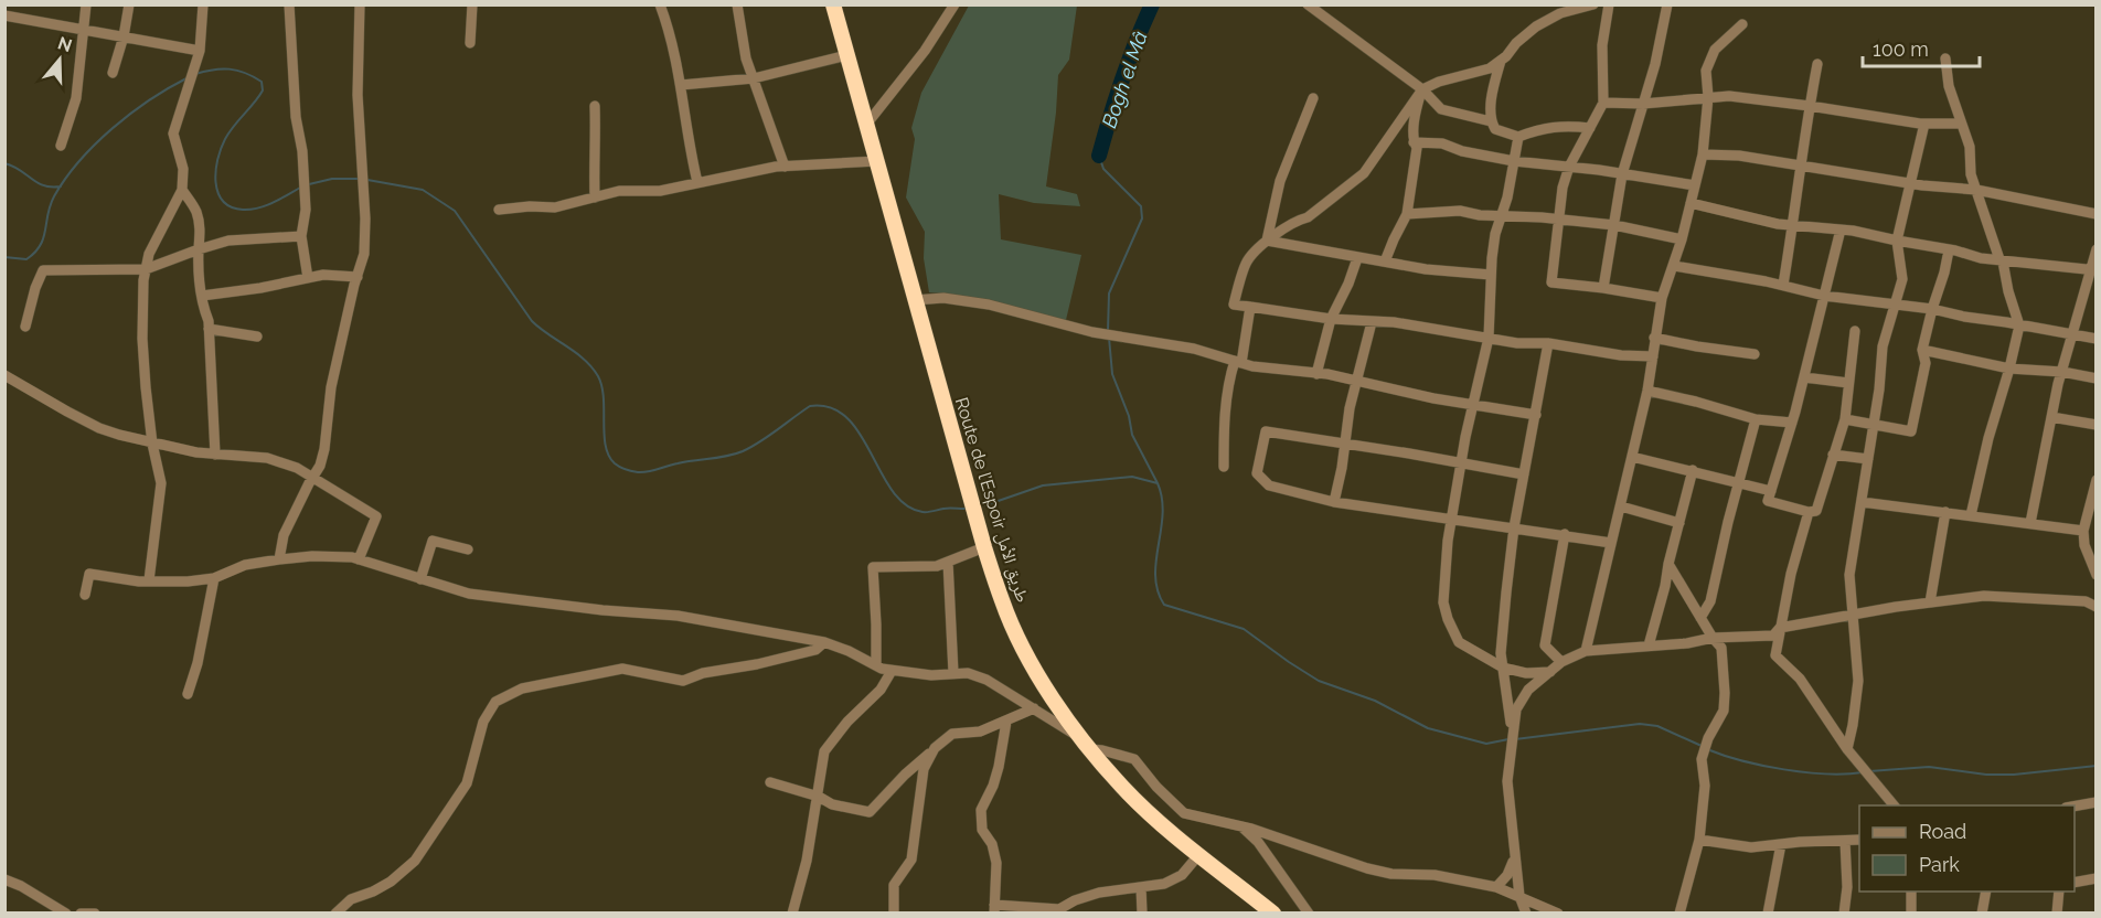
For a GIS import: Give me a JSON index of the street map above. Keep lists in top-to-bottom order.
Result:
{
  "streets": {
    "highway": ["Route de l’Espoir طريق الأمل"]
  },
  "water": ["Bogh el Mâ"],
  "legend": ["Road", "Park"],
  "scale_bar": "100 m",
  "north": "top"
}
